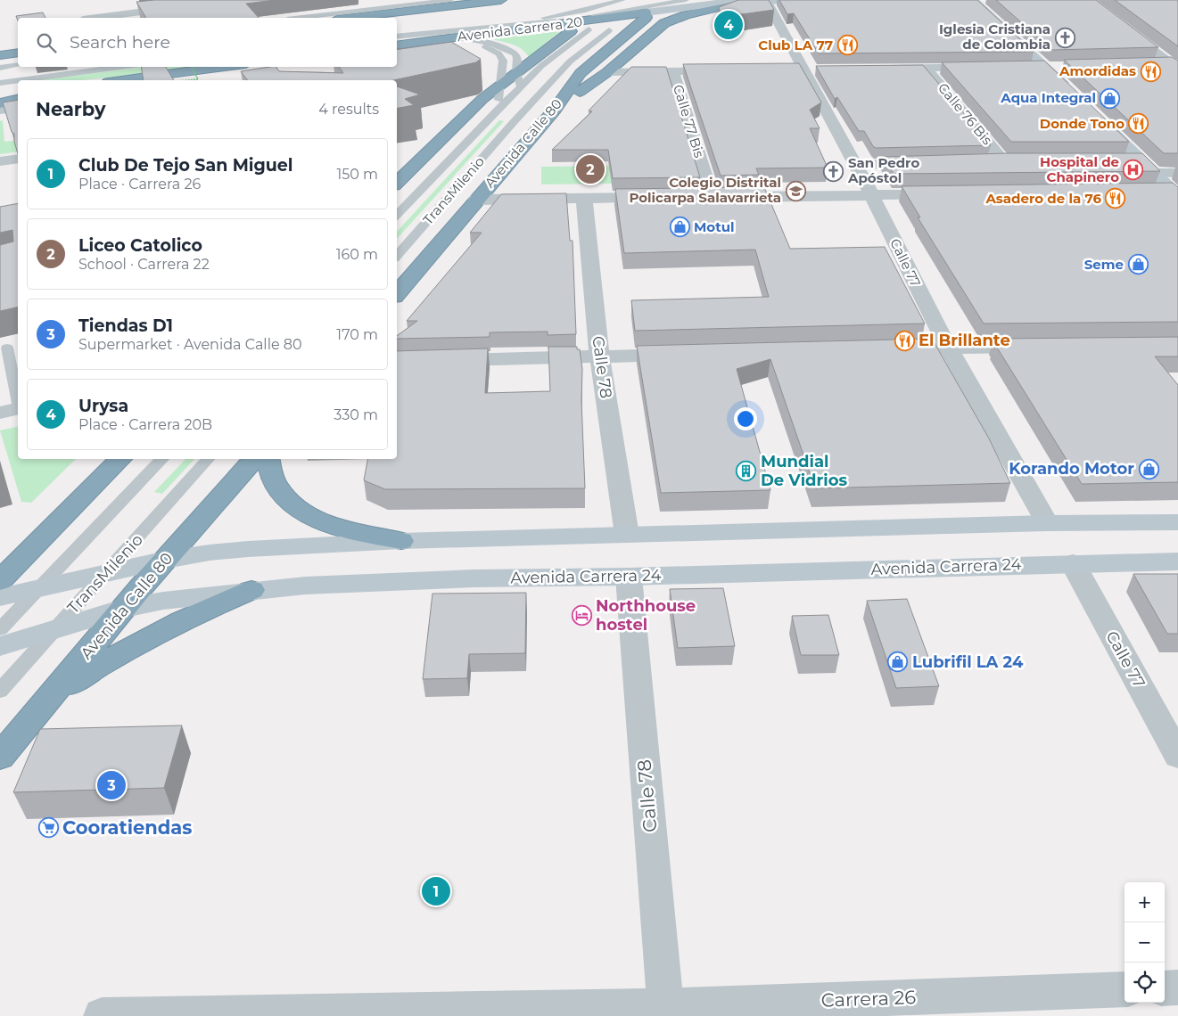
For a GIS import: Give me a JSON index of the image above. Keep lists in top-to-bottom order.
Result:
{
  "streets": {
    "highway": ["Avenida Carrera 20", "Avenida Calle 80"],
    "main road": ["Avenida Carrera 24"],
    "street": [
      "Calle 76 Bis",
      "Calle 77 Bis",
      "Calle 77",
      "Calle 78",
      "Carrera 26"
    ],
    "lane": ["TransMilenio"]
  },
  "crossings": [
    ["Avenida Carrera 20", "Avenida Calle 80"],
    ["Avenida Carrera 20", "TransMilenio"],
    ["Avenida Calle 80", "Avenida Carrera 24"],
    ["TransMilenio", "Avenida Carrera 24"],
    ["Calle 77", "Avenida Carrera 24"],
    ["Calle 78", "Avenida Carrera 24"],
    ["Calle 78", "Carrera 26"]
  ],
  "places": {
    "church": ["Iglesia Cristiana de Colombia", "San Pedro Apóstol"],
    "restaurant": [
      "Club LA 77",
      "Amordidas",
      "Donde Tono",
      "Asadero de la 76",
      "El Brillante"
    ],
    "shop": [
      "Aqua Integral",
      "Motul",
      "Seme",
      "Korando Motor",
      "Lubrifil LA 24"
    ],
    "hospital": ["Hospital de Chapinero"],
    "school or university": ["Colegio Distrital Policarpa Salavarrieta"],
    "building": ["Mundial De Vidrios"],
    "hotel": ["Northhouse hostel"],
    "supermarket": ["Cooratiendas"]
  },
  "page": {
    "pins": [
      "4",
      "2",
      "3",
      "1"
    ],
    "search": "Search here",
    "heading": ["Nearby", "4 results"],
    "list": [
      {
        "mark": "1",
        "name": "Club De Tejo San Miguel",
        "note": "Place · Carrera 26",
        "value": "150 m"
      },
      {
        "mark": "2",
        "name": "Liceo Catolico",
        "note": "School · Carrera 22",
        "value": "160 m"
      },
      {
        "mark": "3",
        "name": "Tiendas D1",
        "note": "Supermarket · Avenida Calle 80",
        "value": "170 m"
      },
      {
        "mark": "4",
        "name": "Urysa",
        "note": "Place · Carrera 20B",
        "value": "330 m"
      }
    ],
    "map_buttons": ["+", "−"]
  }
}
